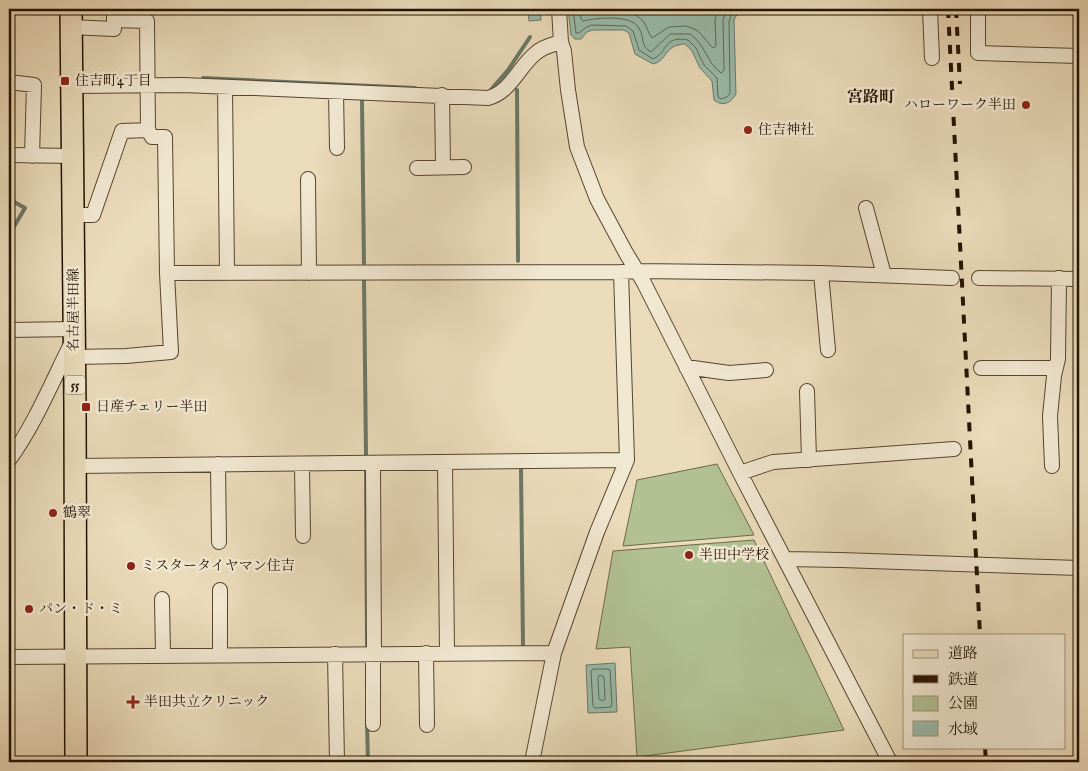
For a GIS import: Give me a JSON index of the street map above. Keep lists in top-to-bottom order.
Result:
{
  "streets": {
    "main road": ["名古屋半田線", "55"]
  },
  "districts": ["宮路町"],
  "places": {
    "transit": ["住吉町4丁目", "日産チェリー半田"],
    "other": [
      "ハローワーク半田",
      "住吉神社",
      "鶴翠",
      "半田中学校",
      "ミスタータイヤマン住吉",
      "パン・ド・ミ"
    ],
    "health": ["半田共立クリニック"]
  },
  "legend": [
    "道路",
    "鉄道",
    "公園",
    "水域"
  ]
}
